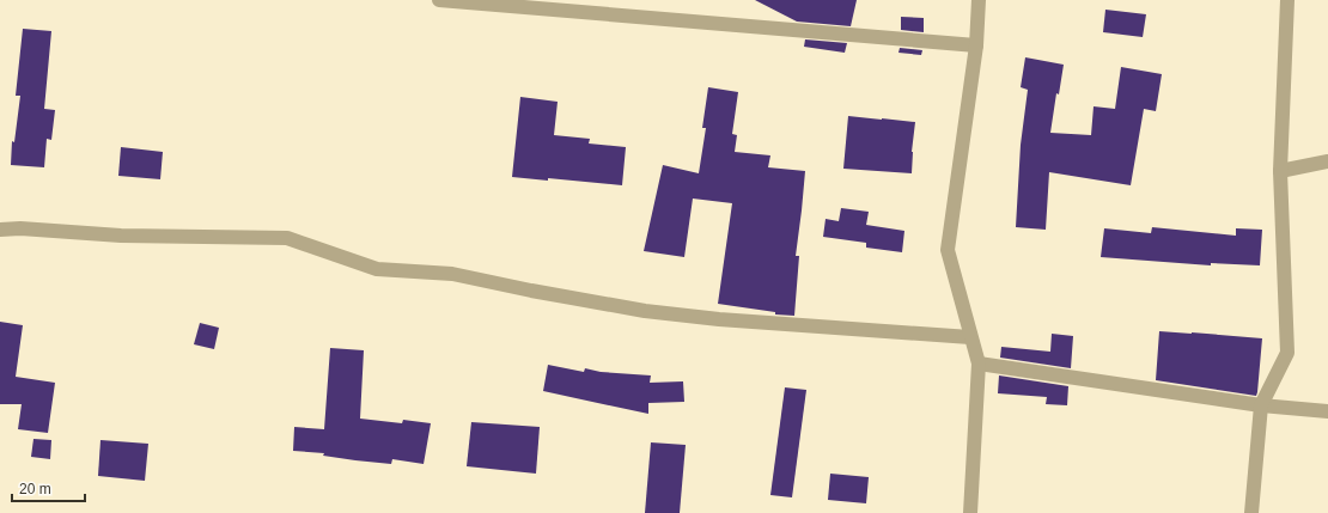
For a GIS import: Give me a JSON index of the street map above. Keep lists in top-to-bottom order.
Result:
{
  "scale_bar": "20 m"
}
